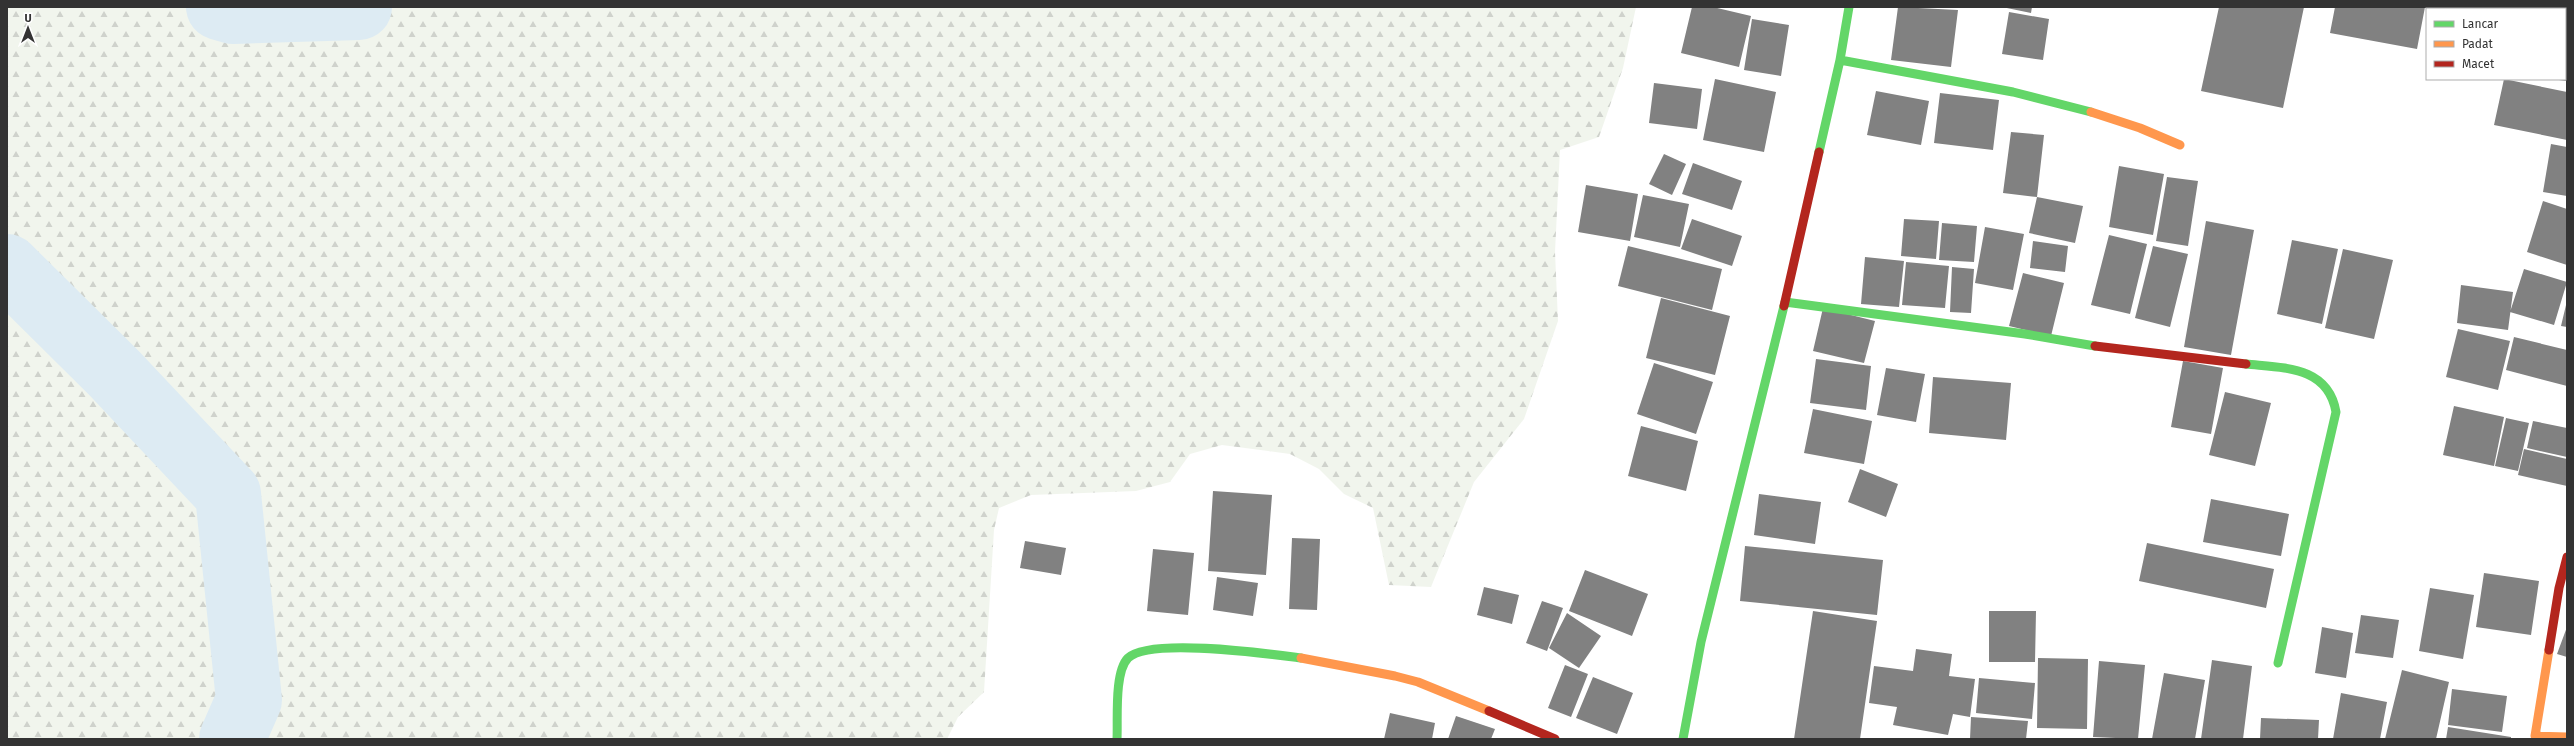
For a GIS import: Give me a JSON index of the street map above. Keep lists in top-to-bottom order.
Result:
{
  "legend": ["Lancar", "Padat", "Macet"],
  "north": "top"
}
